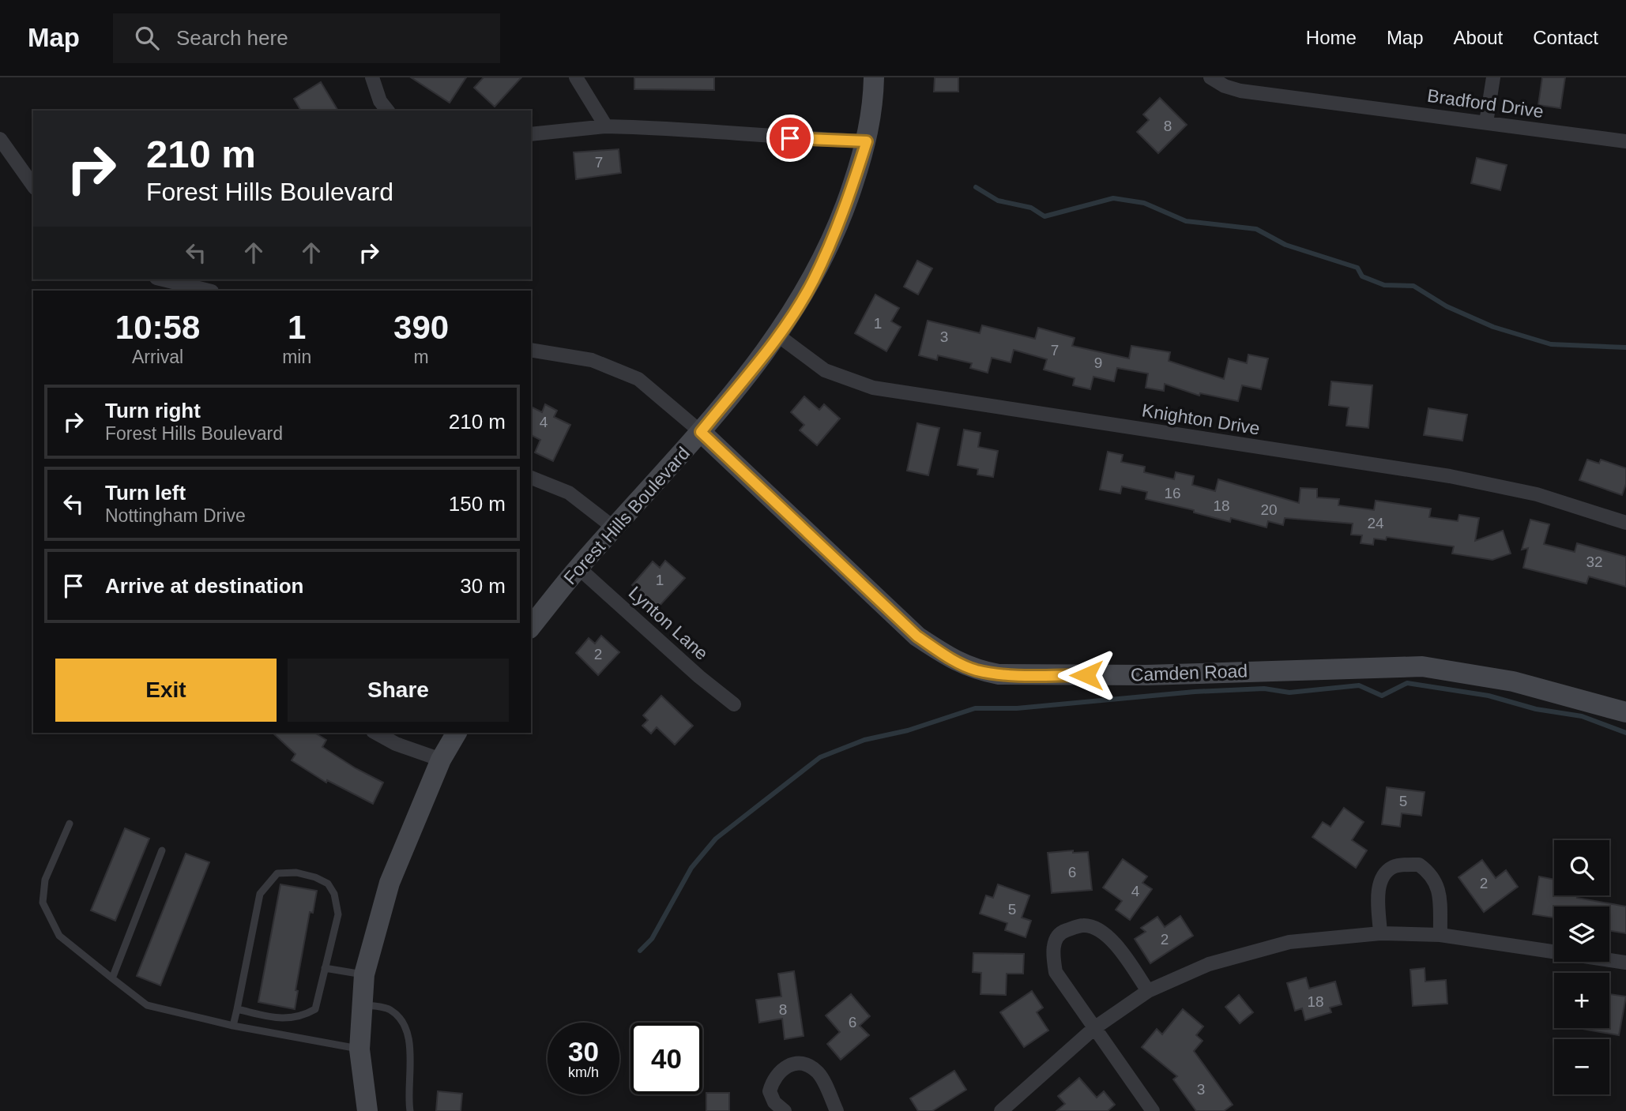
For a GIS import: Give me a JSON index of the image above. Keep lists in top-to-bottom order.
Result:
{
  "streets": {
    "main road": ["Forest Hills Boulevard", "Camden Road"],
    "street": ["Bradford Drive", "Knighton Drive", "Lynton Lane"]
  },
  "crossings": [
    ["Knighton Drive", "Forest Hills Boulevard"],
    ["Forest Hills Boulevard", "Lynton Lane"],
    ["Forest Hills Boulevard", "Camden Road"]
  ],
  "house_numbers": [
    "8",
    "7",
    "1",
    "3",
    "7",
    "9",
    "4",
    "16",
    "18",
    "20",
    "24",
    "32",
    "1",
    "2",
    "5",
    "6",
    "2",
    "4",
    "5",
    "2",
    "18",
    "8",
    "6",
    "3"
  ],
  "page": {
    "header": "Map",
    "search": "Search here",
    "nav": [
      "Home",
      "Map",
      "About",
      "Contact"
    ],
    "turn": ["210 m", "Forest Hills Boulevard"],
    "eta": [
      "10:58",
      "Arrival",
      "1",
      "min",
      "390",
      "m"
    ],
    "list": [
      {
        "name": "Turn right",
        "note": "Forest Hills Boulevard",
        "value": "210 m"
      },
      {
        "name": "Turn left",
        "note": "Nottingham Drive",
        "value": "150 m"
      },
      {
        "name": "Arrive at destination",
        "value": "30 m"
      }
    ],
    "buttons": ["Exit", "Share"],
    "map_buttons": ["+", "−"],
    "speed": "30 km/h",
    "limit": "40"
  }
}
